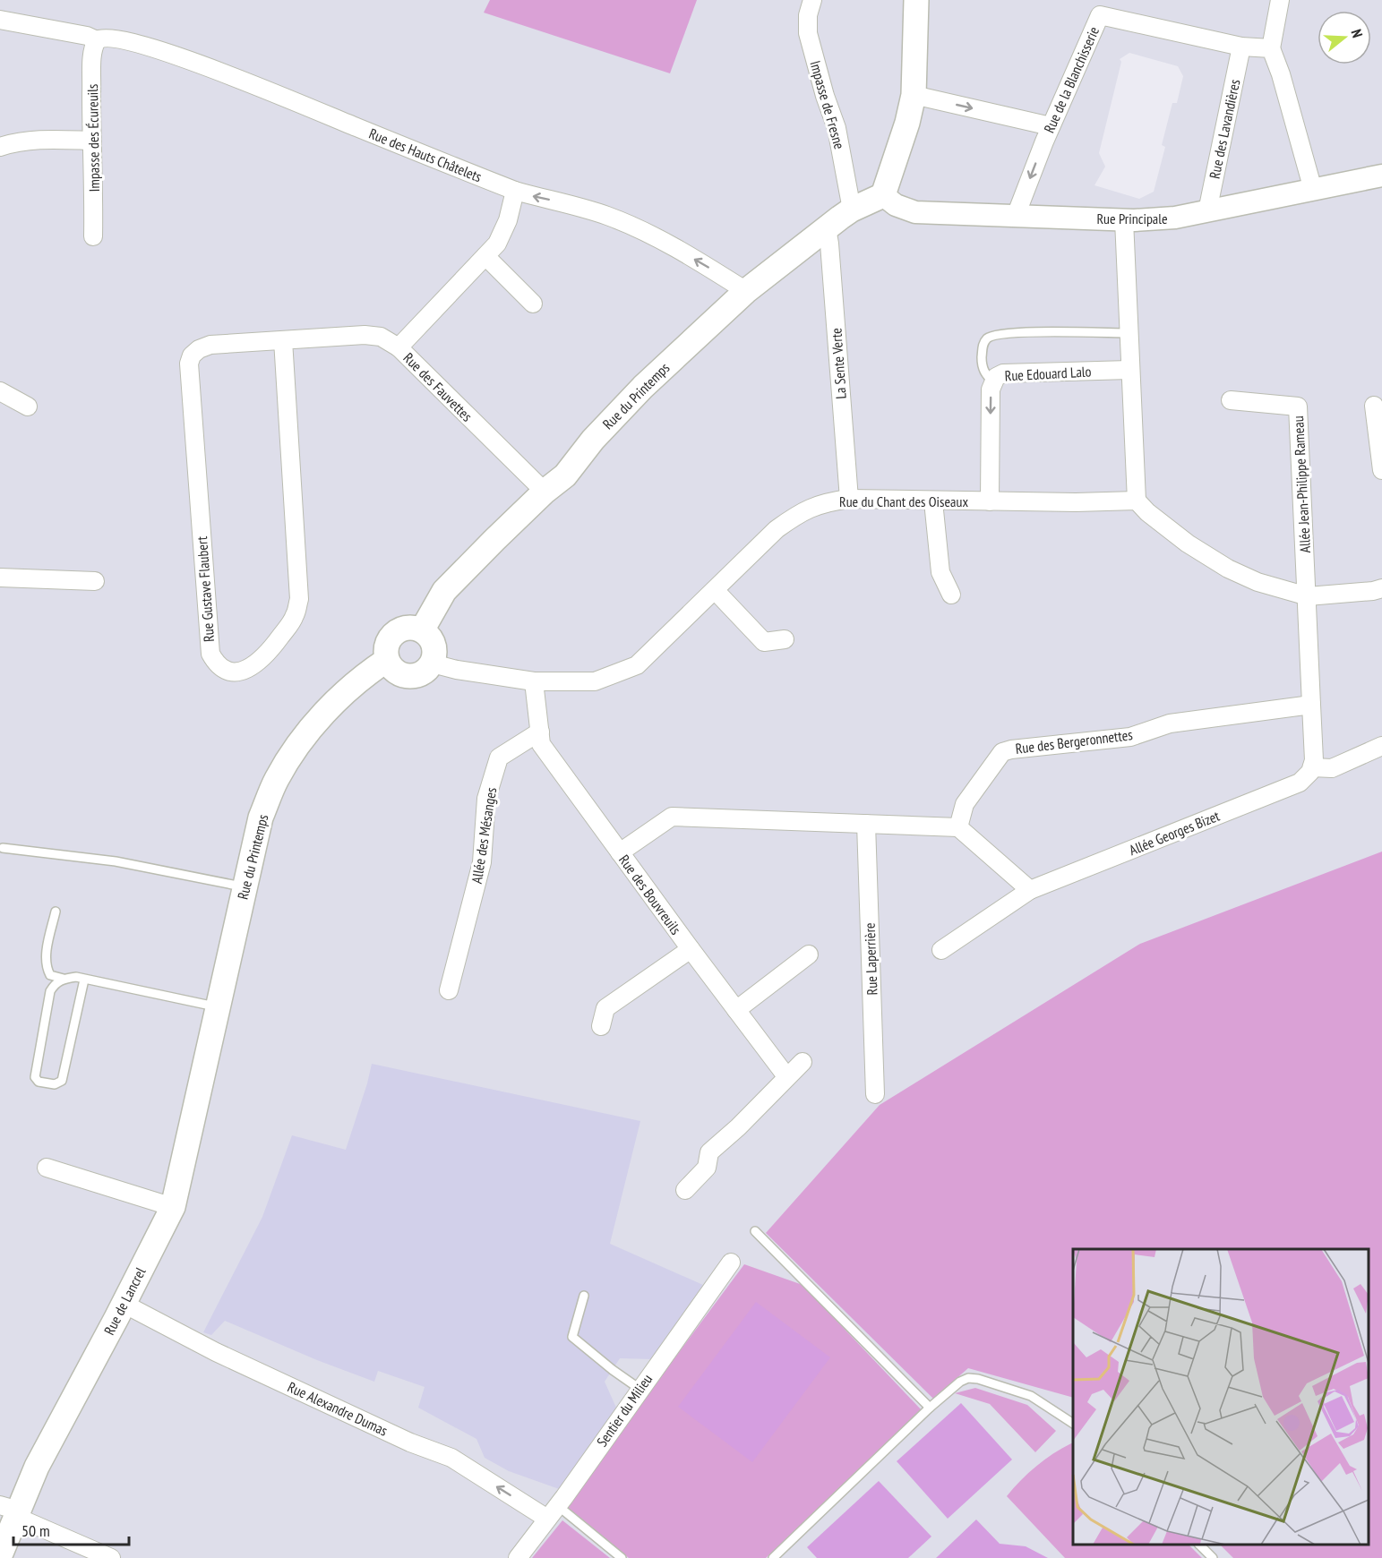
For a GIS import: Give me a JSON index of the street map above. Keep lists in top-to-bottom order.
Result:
{
  "streets": {
    "main road": ["Rue du Printemps", "Rue de Lancrel"],
    "street": [
      "Rue de la Blanchisserie",
      "Impasse de Fresne",
      "Rue des Lavandières",
      "Impasse des Écureuils",
      "Rue des Hauts Châtelets",
      "Rue Principale",
      "La Sente Verte",
      "Rue Edouard Lalo",
      "Rue des Fauvettes",
      "Allée Jean-Philippe Rameau",
      "Rue du Chant des Oiseaux",
      "Rue Gustave Flaubert",
      "Rue des Bergeronnettes",
      "Allée Georges Bizet",
      "Allée des Mésanges",
      "Rue des Bouvreuils",
      "Rue Laperrière",
      "Rue Alexandre Dumas",
      "Sentier du Milieu"
    ]
  },
  "crossings": [
    ["Rue de la Blanchisserie", "Rue des Lavandières"],
    ["Rue de la Blanchisserie", "Rue Principale"],
    ["Impasse de Fresne", "Rue du Printemps"],
    ["Rue des Lavandières", "Rue Principale"],
    ["Impasse des Écureuils", "Rue des Hauts Châtelets"],
    ["Rue des Hauts Châtelets", "Rue des Fauvettes"],
    ["Rue des Hauts Châtelets", "Rue du Printemps"],
    ["Rue Principale", "Rue du Printemps"],
    ["La Sente Verte", "Rue du Printemps"],
    ["La Sente Verte", "Rue du Chant des Oiseaux"],
    ["Rue Edouard Lalo", "Rue du Chant des Oiseaux"],
    ["Rue des Fauvettes", "Rue du Printemps"],
    ["Rue des Fauvettes", "Rue Gustave Flaubert"],
    ["Rue du Printemps", "Rue du Chant des Oiseaux"],
    ["Rue du Printemps", "Rue de Lancrel"],
    ["Rue du Chant des Oiseaux", "Rue des Bouvreuils"],
    ["Allée des Mésanges", "Rue des Bouvreuils"],
    ["Rue de Lancrel", "Rue Alexandre Dumas"],
    ["Rue Alexandre Dumas", "Sentier du Milieu"]
  ],
  "one_way": ["Rue Alexandre Dumas"],
  "scale_bar": "50 m",
  "north": "right"
}
